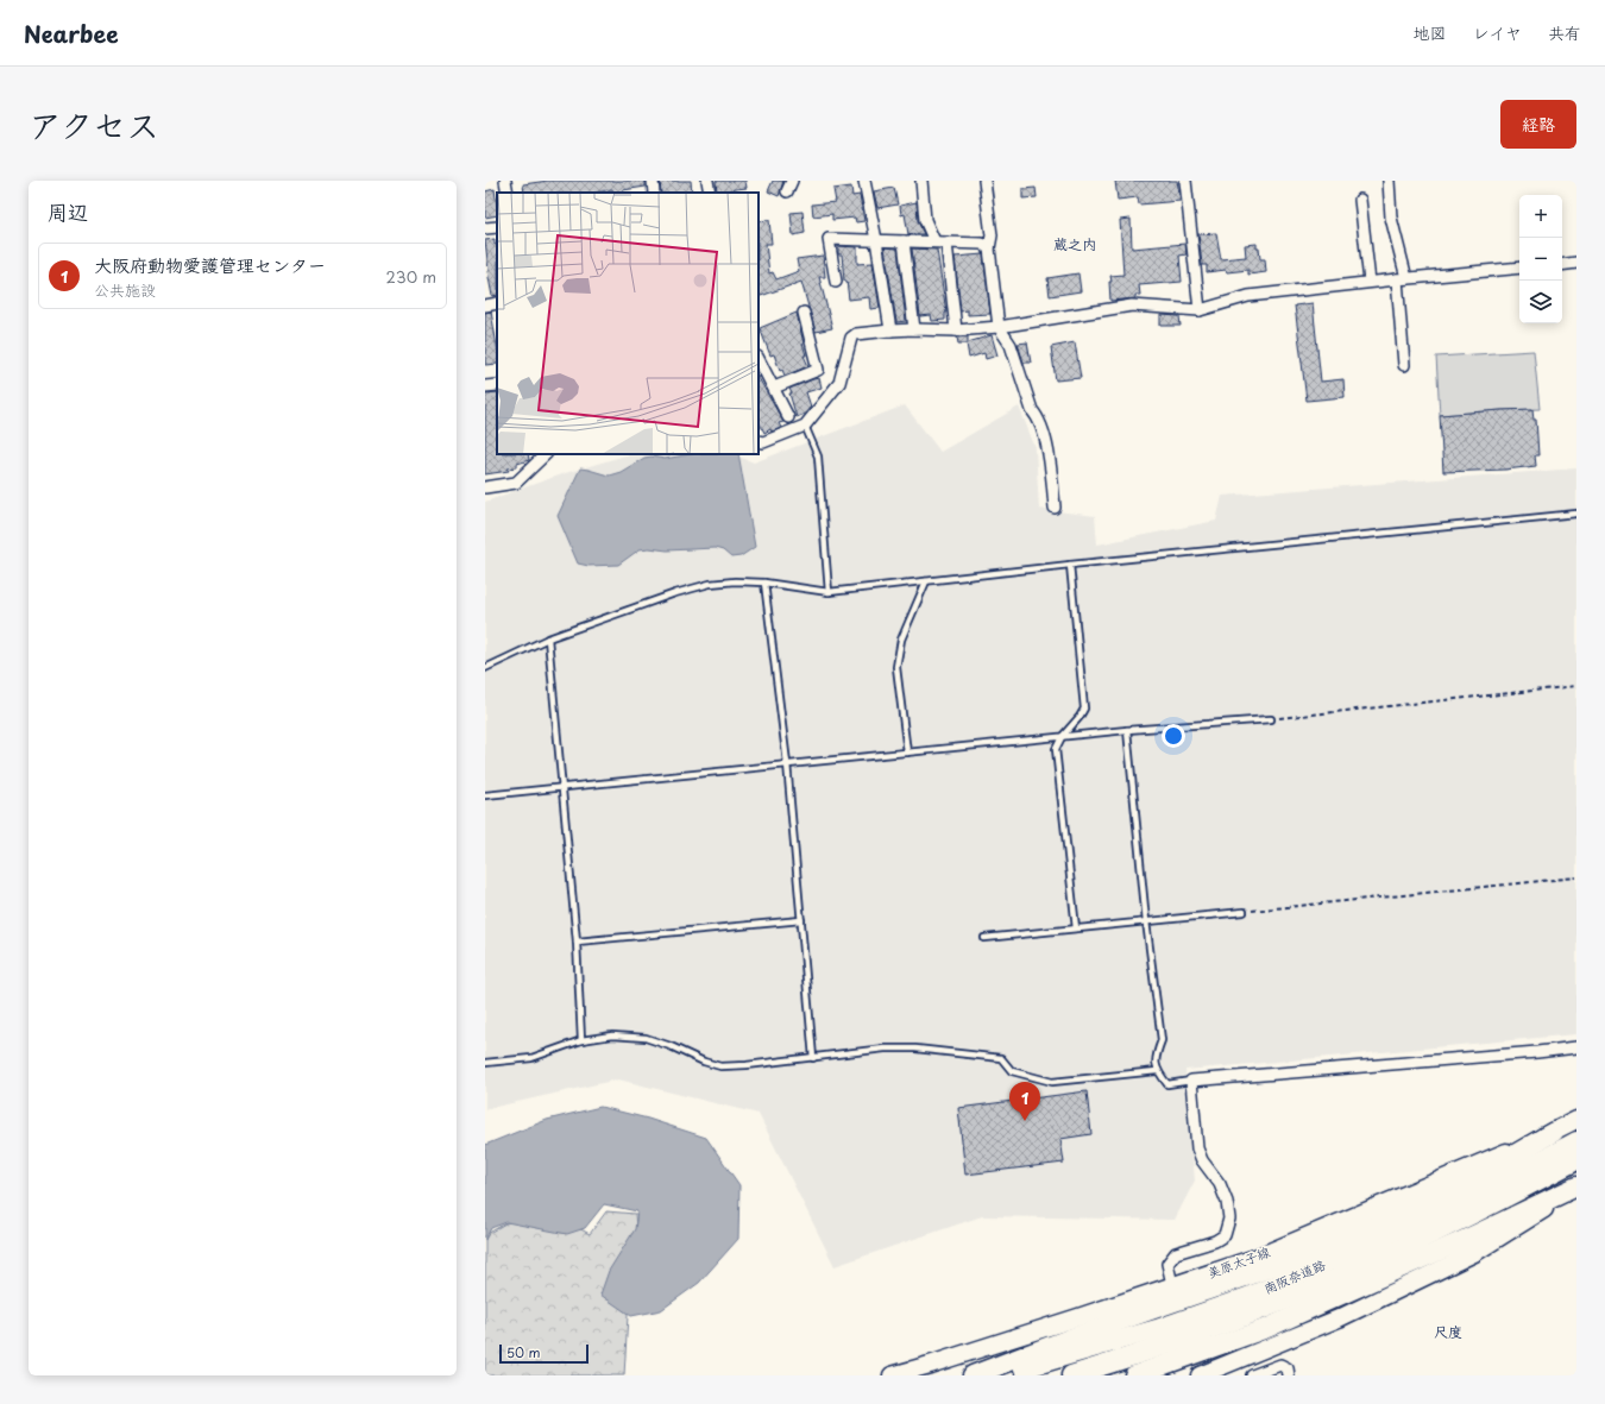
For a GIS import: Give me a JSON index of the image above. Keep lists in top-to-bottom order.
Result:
{
  "streets": {
    "highway": ["南阪奈道路"],
    "main road": ["美原太子線"]
  },
  "districts": ["蔵之内", "尺度"],
  "scale_bar": "50 m",
  "page": {
    "header": "Nearbee",
    "nav": ["地図", "レイヤ", "共有"],
    "title": "アクセス",
    "buttons": "経路",
    "heading": "周辺",
    "map_buttons": ["+", "−"],
    "list": [
      {
        "mark": "1",
        "name": "大阪府動物愛護管理センター",
        "note": "公共施設",
        "value": "230 m"
      }
    ],
    "pins": "1",
    "scale": "50 m"
  }
}
